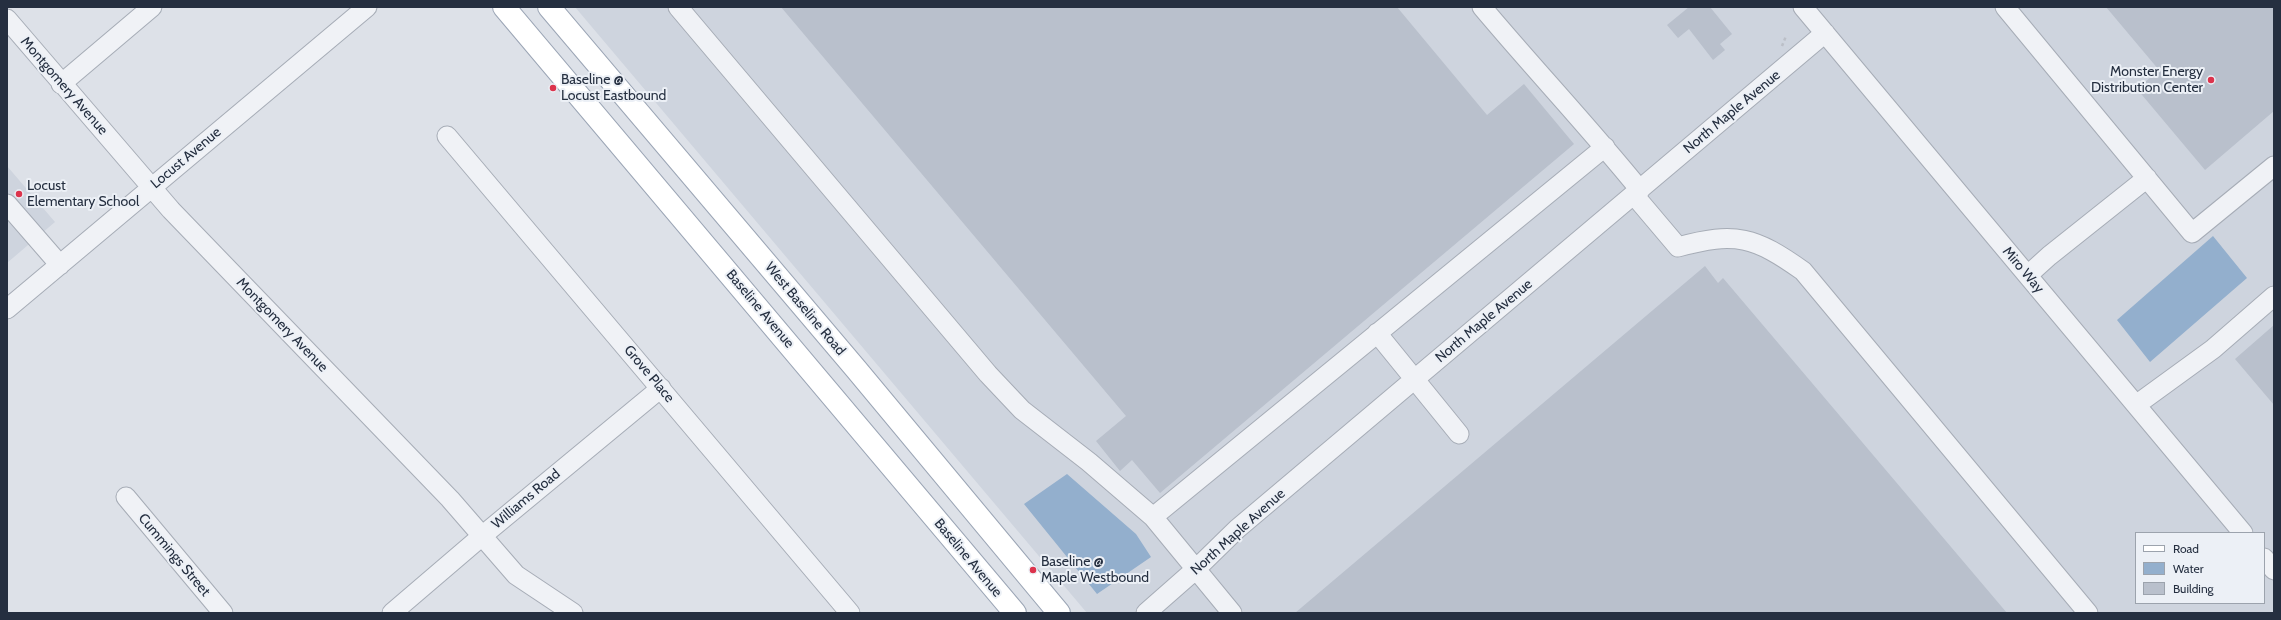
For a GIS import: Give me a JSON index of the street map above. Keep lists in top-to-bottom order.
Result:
{
  "streets": {
    "main road": ["Baseline Avenue", "West Baseline Road"],
    "street": [
      "Montgomery Avenue",
      "North Maple Avenue",
      "Locust Avenue",
      "Miro Way",
      "Grove Place",
      "Williams Road",
      "Cummings Street"
    ]
  },
  "crossings": [
    ["Montgomery Avenue", "Locust Avenue"],
    ["Montgomery Avenue", "Williams Road"],
    ["North Maple Avenue", "Miro Way"],
    ["Grove Place", "Williams Road"]
  ],
  "places": [
    "Monster Energy Distribution Center",
    "Baseline @ Locust Eastbound",
    "Locust Elementary School",
    "Baseline @ Maple Westbound"
  ],
  "legend": ["Road", "Water", "Building"]
}
